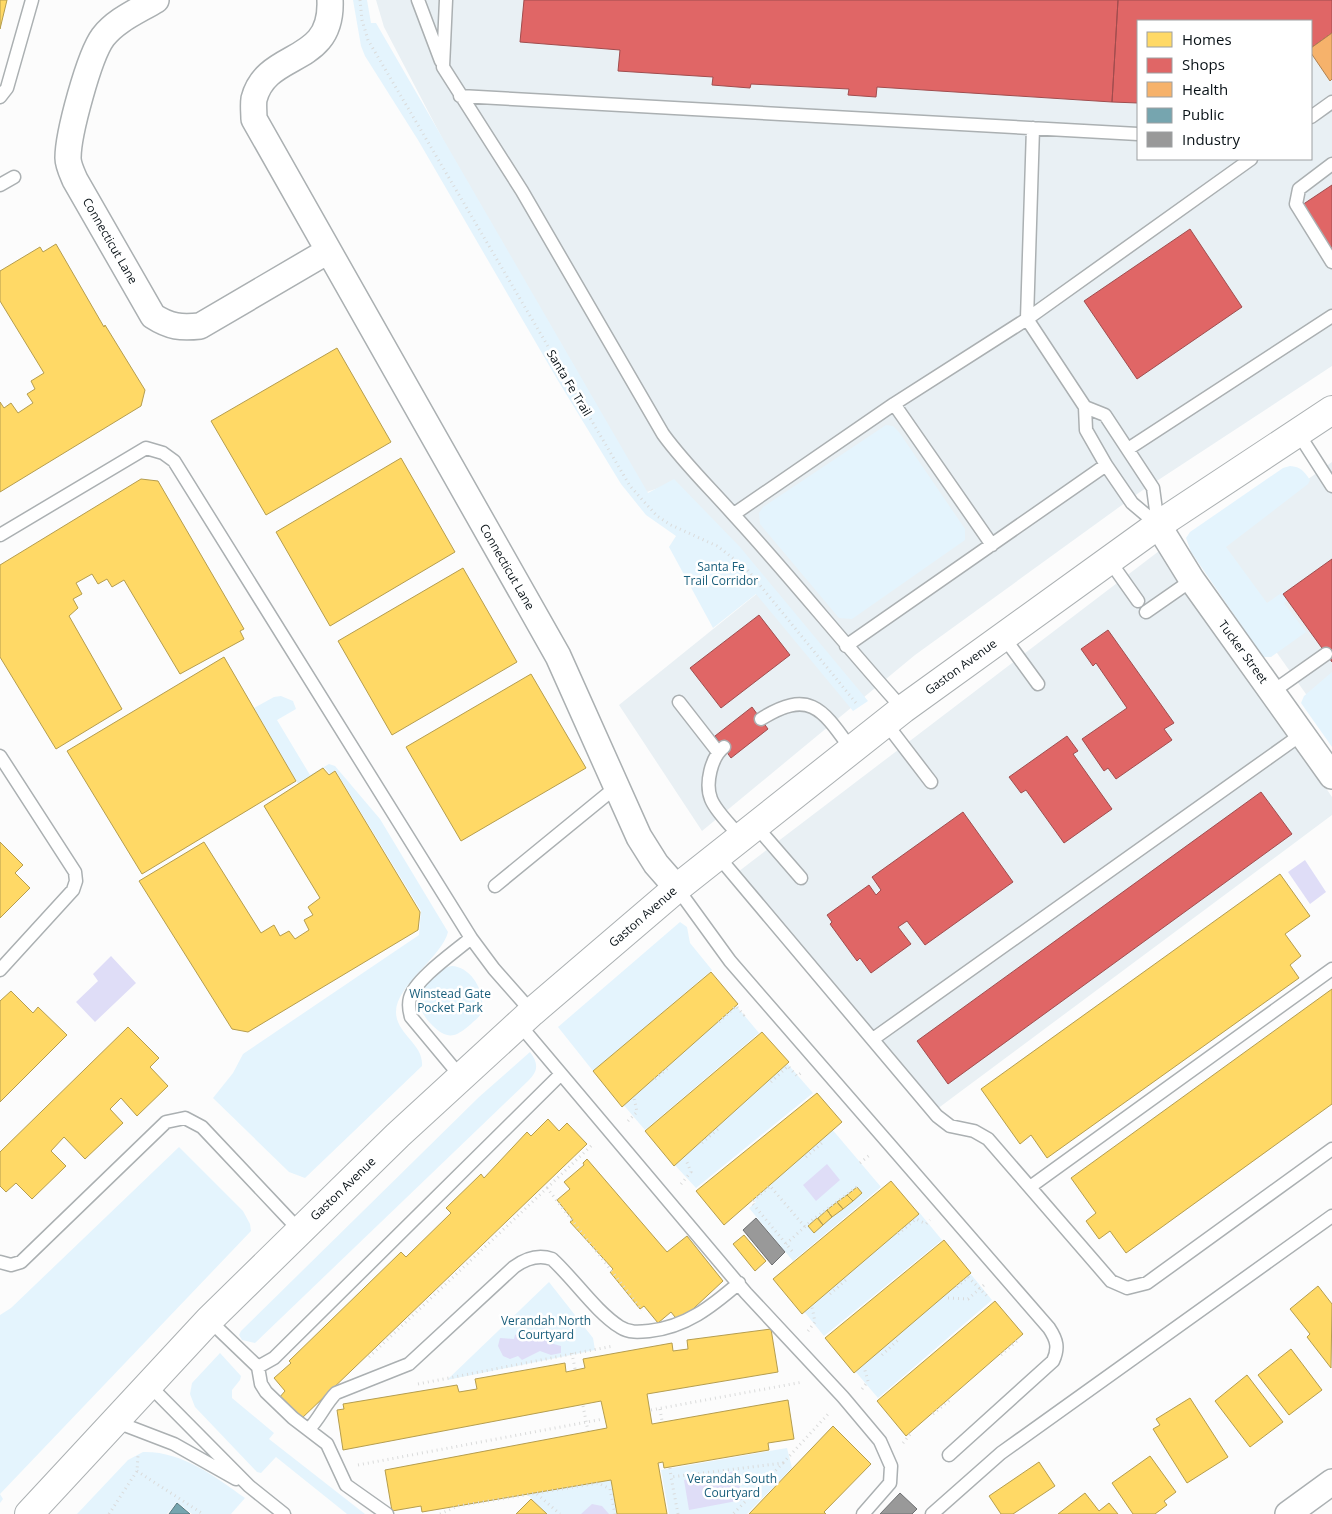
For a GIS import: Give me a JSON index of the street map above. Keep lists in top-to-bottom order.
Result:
{
  "streets": {
    "street": ["Connecticut Lane", "Tucker Street", "Gaston Avenue"],
    "path": ["Santa Fe Trail"]
  },
  "crossings": [
    ["Connecticut Lane", "Gaston Avenue"],
    ["Tucker Street", "Gaston Avenue"]
  ],
  "parks": [
    "Santa Fe Trail Corridor",
    "Winstead Gate Pocket Park",
    "Verandah North Courtyard",
    "Verandah South Courtyard"
  ],
  "legend": [
    "Homes",
    "Shops",
    "Health",
    "Public",
    "Industry"
  ]
}
